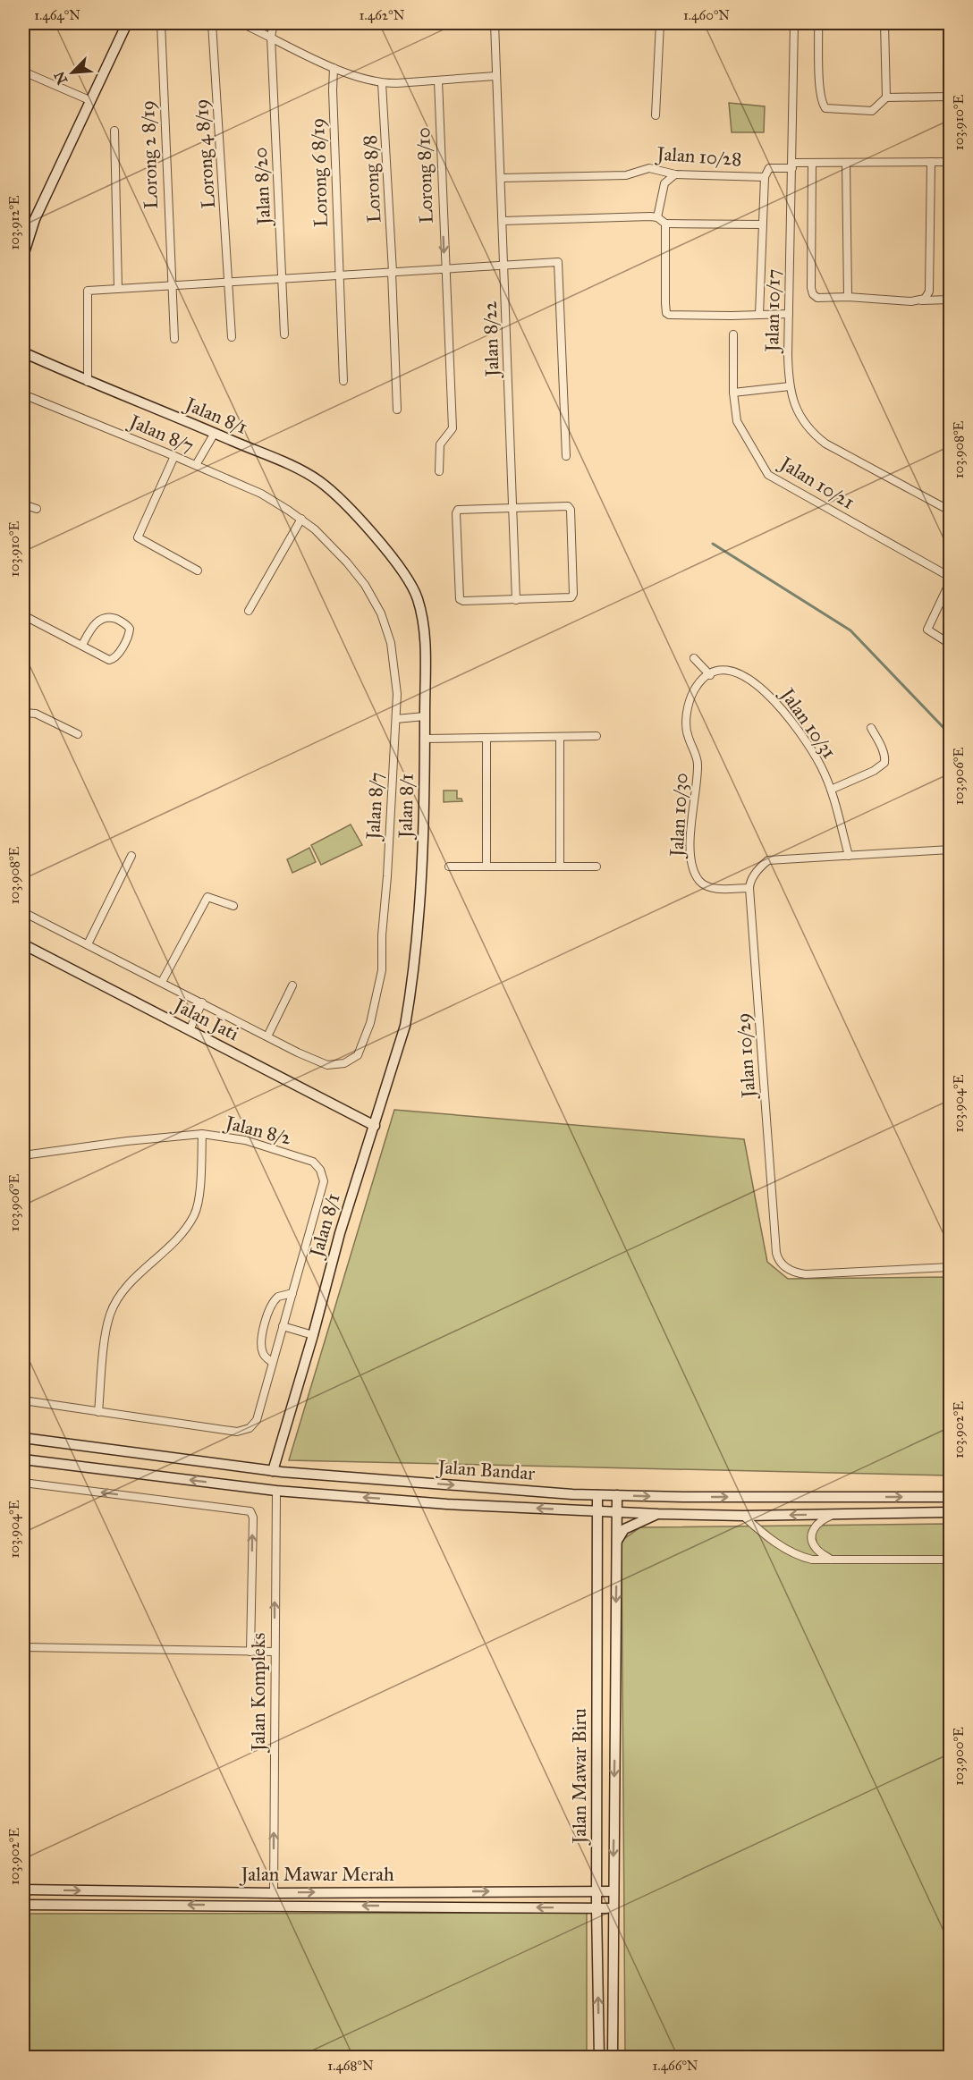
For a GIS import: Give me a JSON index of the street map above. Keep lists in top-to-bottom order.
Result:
{
  "streets": {
    "street": [
      "Lorong 4 8/19",
      "Lorong 2 8/19",
      "Jalan 10/28",
      "Lorong 6 8/19",
      "Lorong 8/10",
      "Lorong 8/8",
      "Jalan 8/20",
      "Jalan 10/17",
      "Jalan 8/22",
      "Jalan 8/1",
      "Jalan 8/7",
      "Jalan 10/21",
      "Jalan 10/31",
      "Jalan 10/30",
      "Jalan Jati",
      "Jalan 10/29",
      "Jalan 8/2",
      "Jalan Bandar",
      "Jalan Kompleks",
      "Jalan Mawar Biru",
      "Jalan Mawar Merah"
    ]
  },
  "crossings": [
    ["Jalan 10/28", "Jalan 10/17"],
    ["Jalan 10/28", "Jalan 8/22"],
    ["Jalan 8/1", "Jalan Jati"],
    ["Jalan 8/1", "Jalan Bandar"],
    ["Jalan 10/31", "Jalan 10/30"],
    ["Jalan 10/30", "Jalan 10/29"],
    ["Jalan Bandar", "Jalan Kompleks"],
    ["Jalan Bandar", "Jalan Mawar Biru"],
    ["Jalan Kompleks", "Jalan Mawar Merah"],
    ["Jalan Mawar Biru", "Jalan Mawar Merah"]
  ],
  "one_way": ["Lorong 8/10", "Jalan Kompleks"],
  "north": "bottom left",
  "coordinates": [
    "1.464°N",
    "1.462°N",
    "1.460°N",
    "103.910°E",
    "103.912°E",
    "103.908°E",
    "103.906°E",
    "103.904°E",
    "103.902°E",
    "103.900°E",
    "1.468°N",
    "1.466°N"
  ]
}
